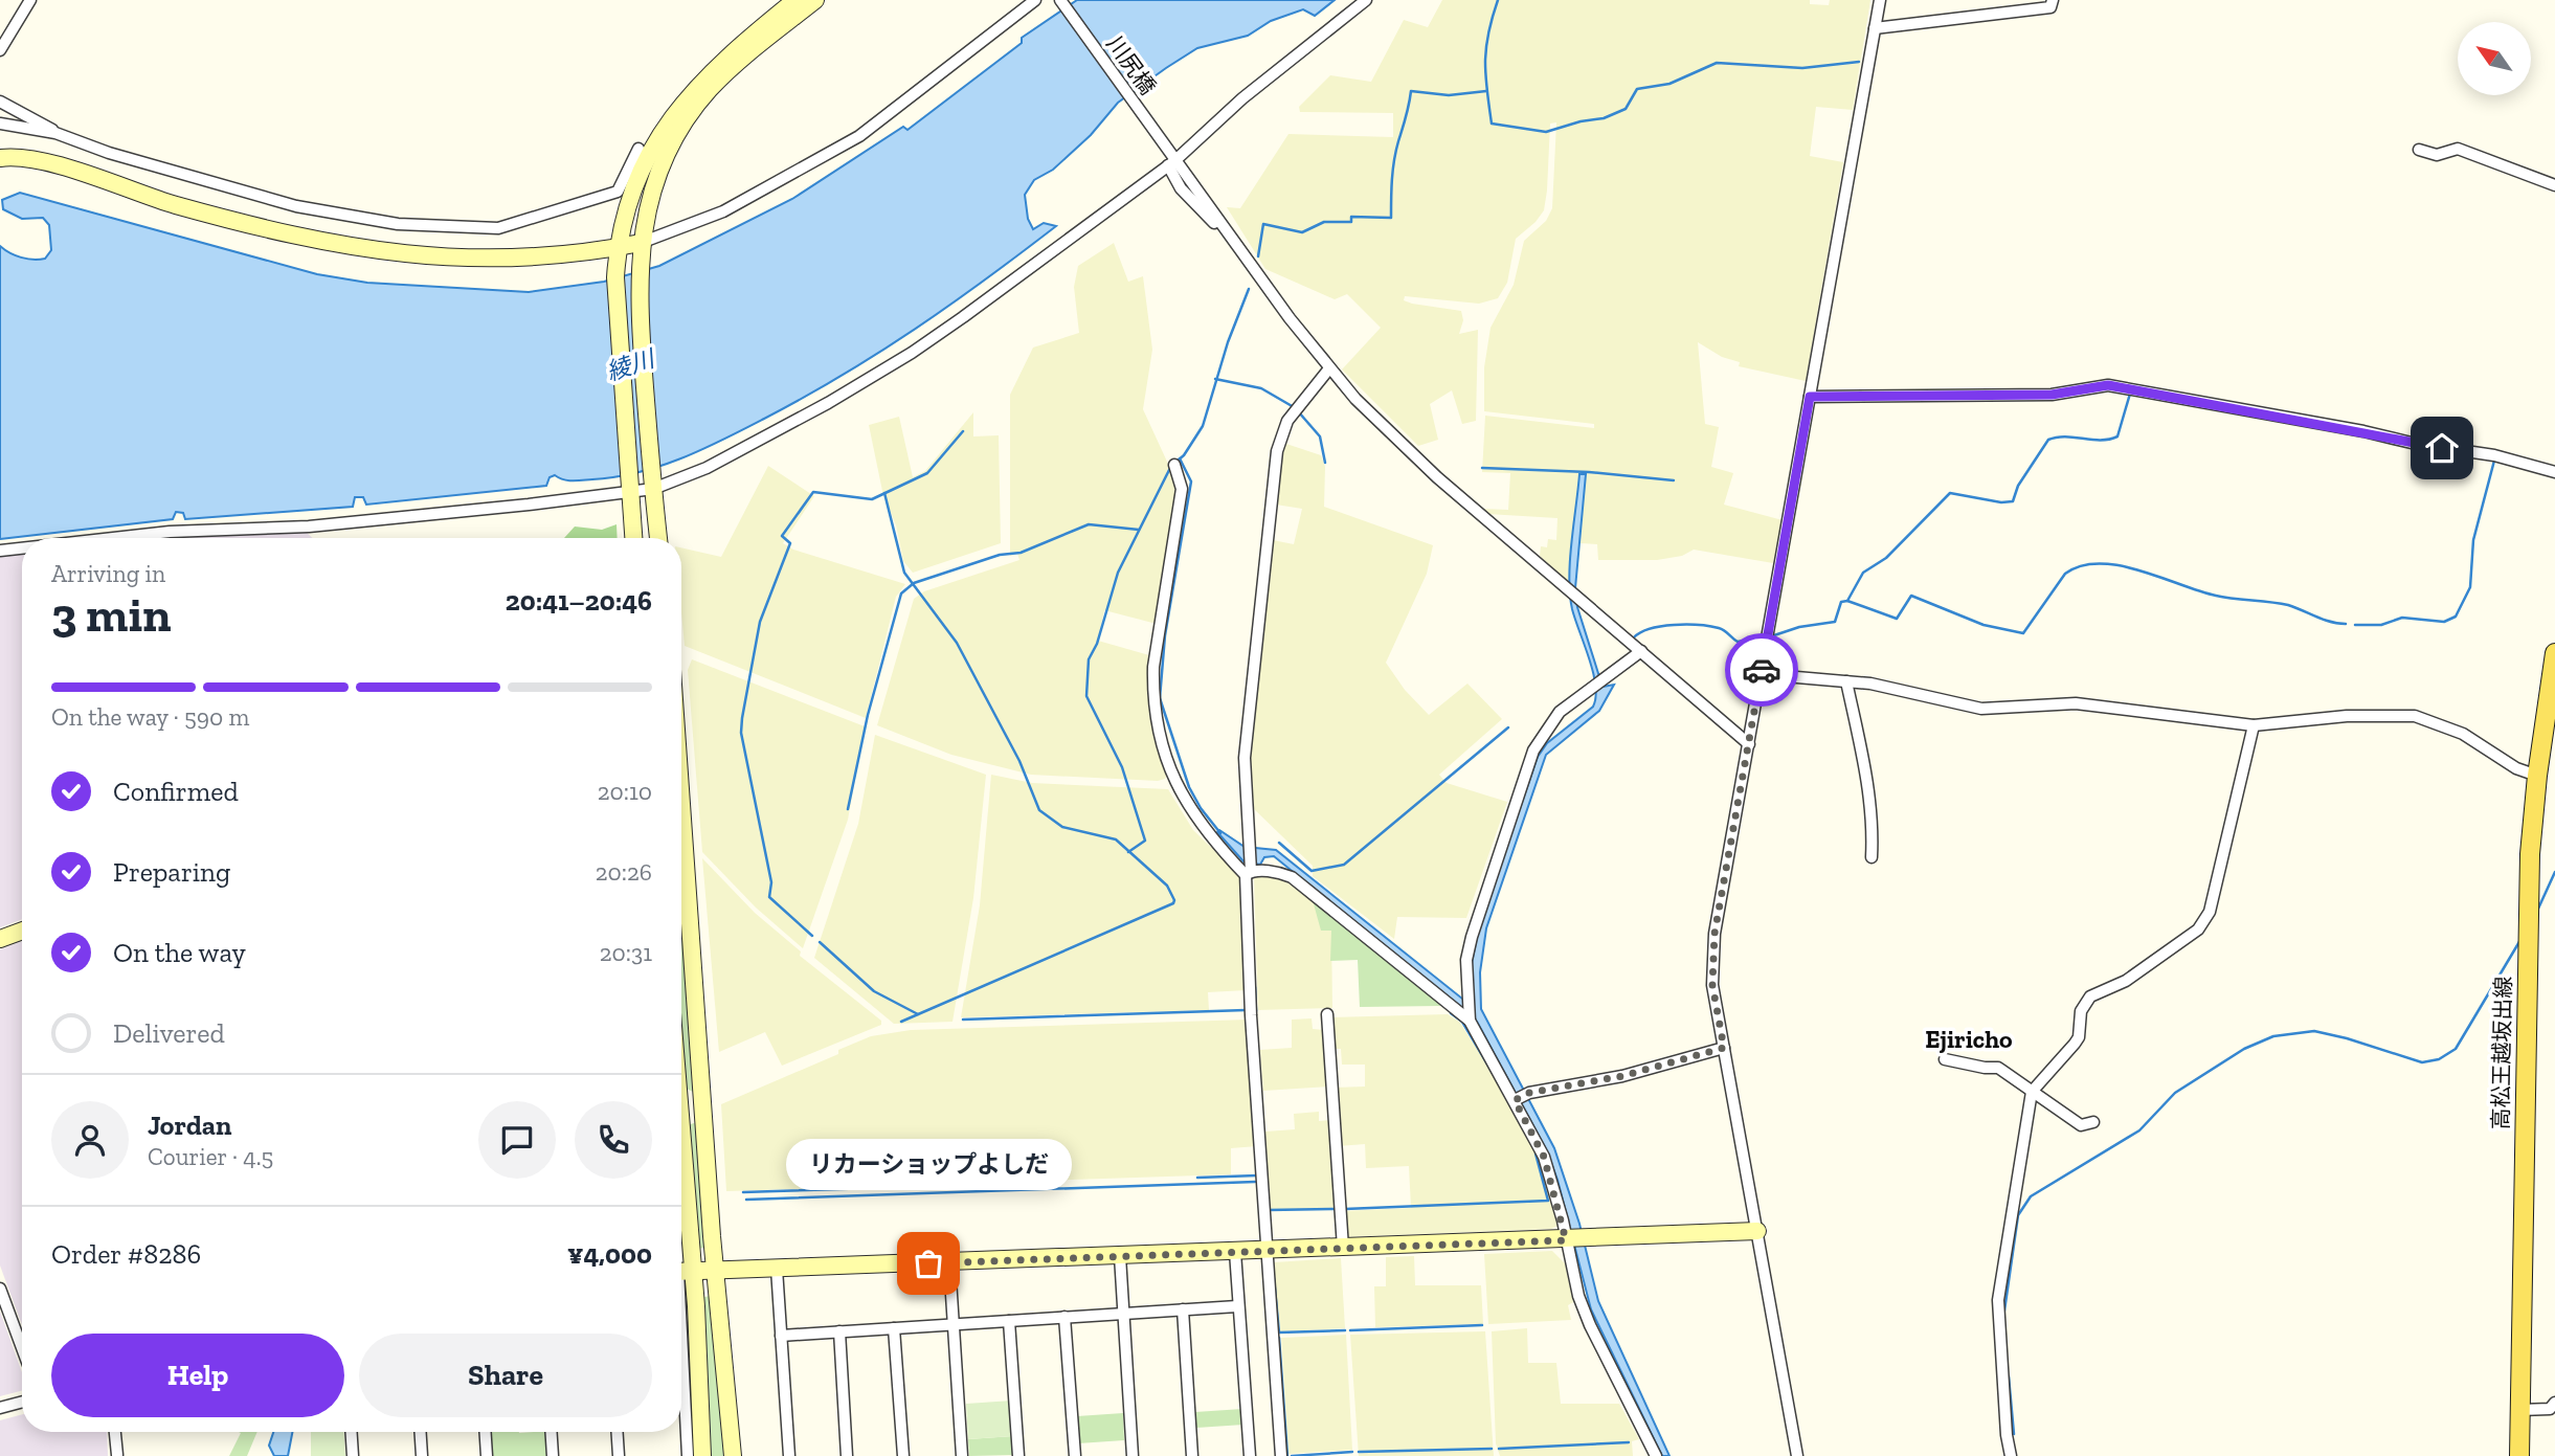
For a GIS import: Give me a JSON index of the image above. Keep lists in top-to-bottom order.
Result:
{
  "streets": {
    "main road": ["高松王越坂出線"],
    "street": ["川尻橋"]
  },
  "districts": ["Ejiricho"],
  "water": ["綾川"],
  "places": ["リカーショップよしだ"],
  "north": "top left",
  "page": {
    "heading": ["3 min", "Arriving in", "20:41–20:46"],
    "panel": [
      "Jordan",
      "Courier · 4.5",
      "Order #8286",
      "¥4,000"
    ],
    "bar": "On the way · 590 m",
    "list": [
      ["Confirmed", "20:10"],
      ["Preparing", "20:26"],
      ["On the way", "20:31"],
      "Delivered"
    ],
    "bubble": "リカーショップよしだ",
    "buttons": ["Help", "Share"]
  }
}
